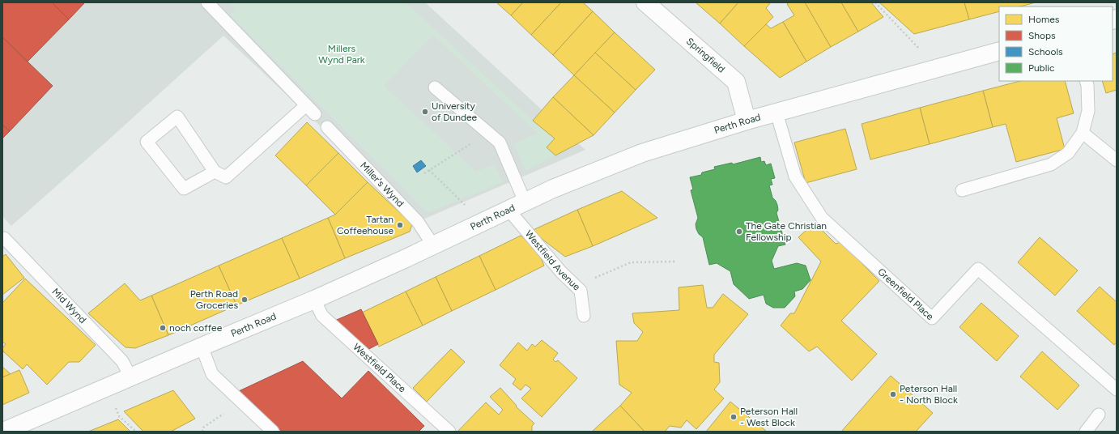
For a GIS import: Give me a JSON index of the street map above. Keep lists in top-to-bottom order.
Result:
{
  "streets": {
    "street": ["Springfield", "Perth Road"],
    "lane": [
      "Miller's Wynd",
      "Westfield Avenue",
      "Greenfield Place",
      "Mid Wynd",
      "Westfield Place"
    ]
  },
  "crossings": [
    ["Springfield", "Perth Road"],
    ["Perth Road", "Miller's Wynd"],
    ["Perth Road", "Westfield Avenue"],
    ["Perth Road", "Greenfield Place"],
    ["Perth Road", "Mid Wynd"],
    ["Perth Road", "Westfield Place"]
  ],
  "parks": ["Millers Wynd Park"],
  "places": [
    "University of Dundee",
    "Tartan Coffeehouse",
    "The Gate Christian Fellowship",
    "Perth Road Groceries",
    "noch coffee",
    "Peterson Hall - North Block",
    "Peterson Hall - West Block"
  ],
  "legend": [
    "Homes",
    "Shops",
    "Schools",
    "Public"
  ]
}
